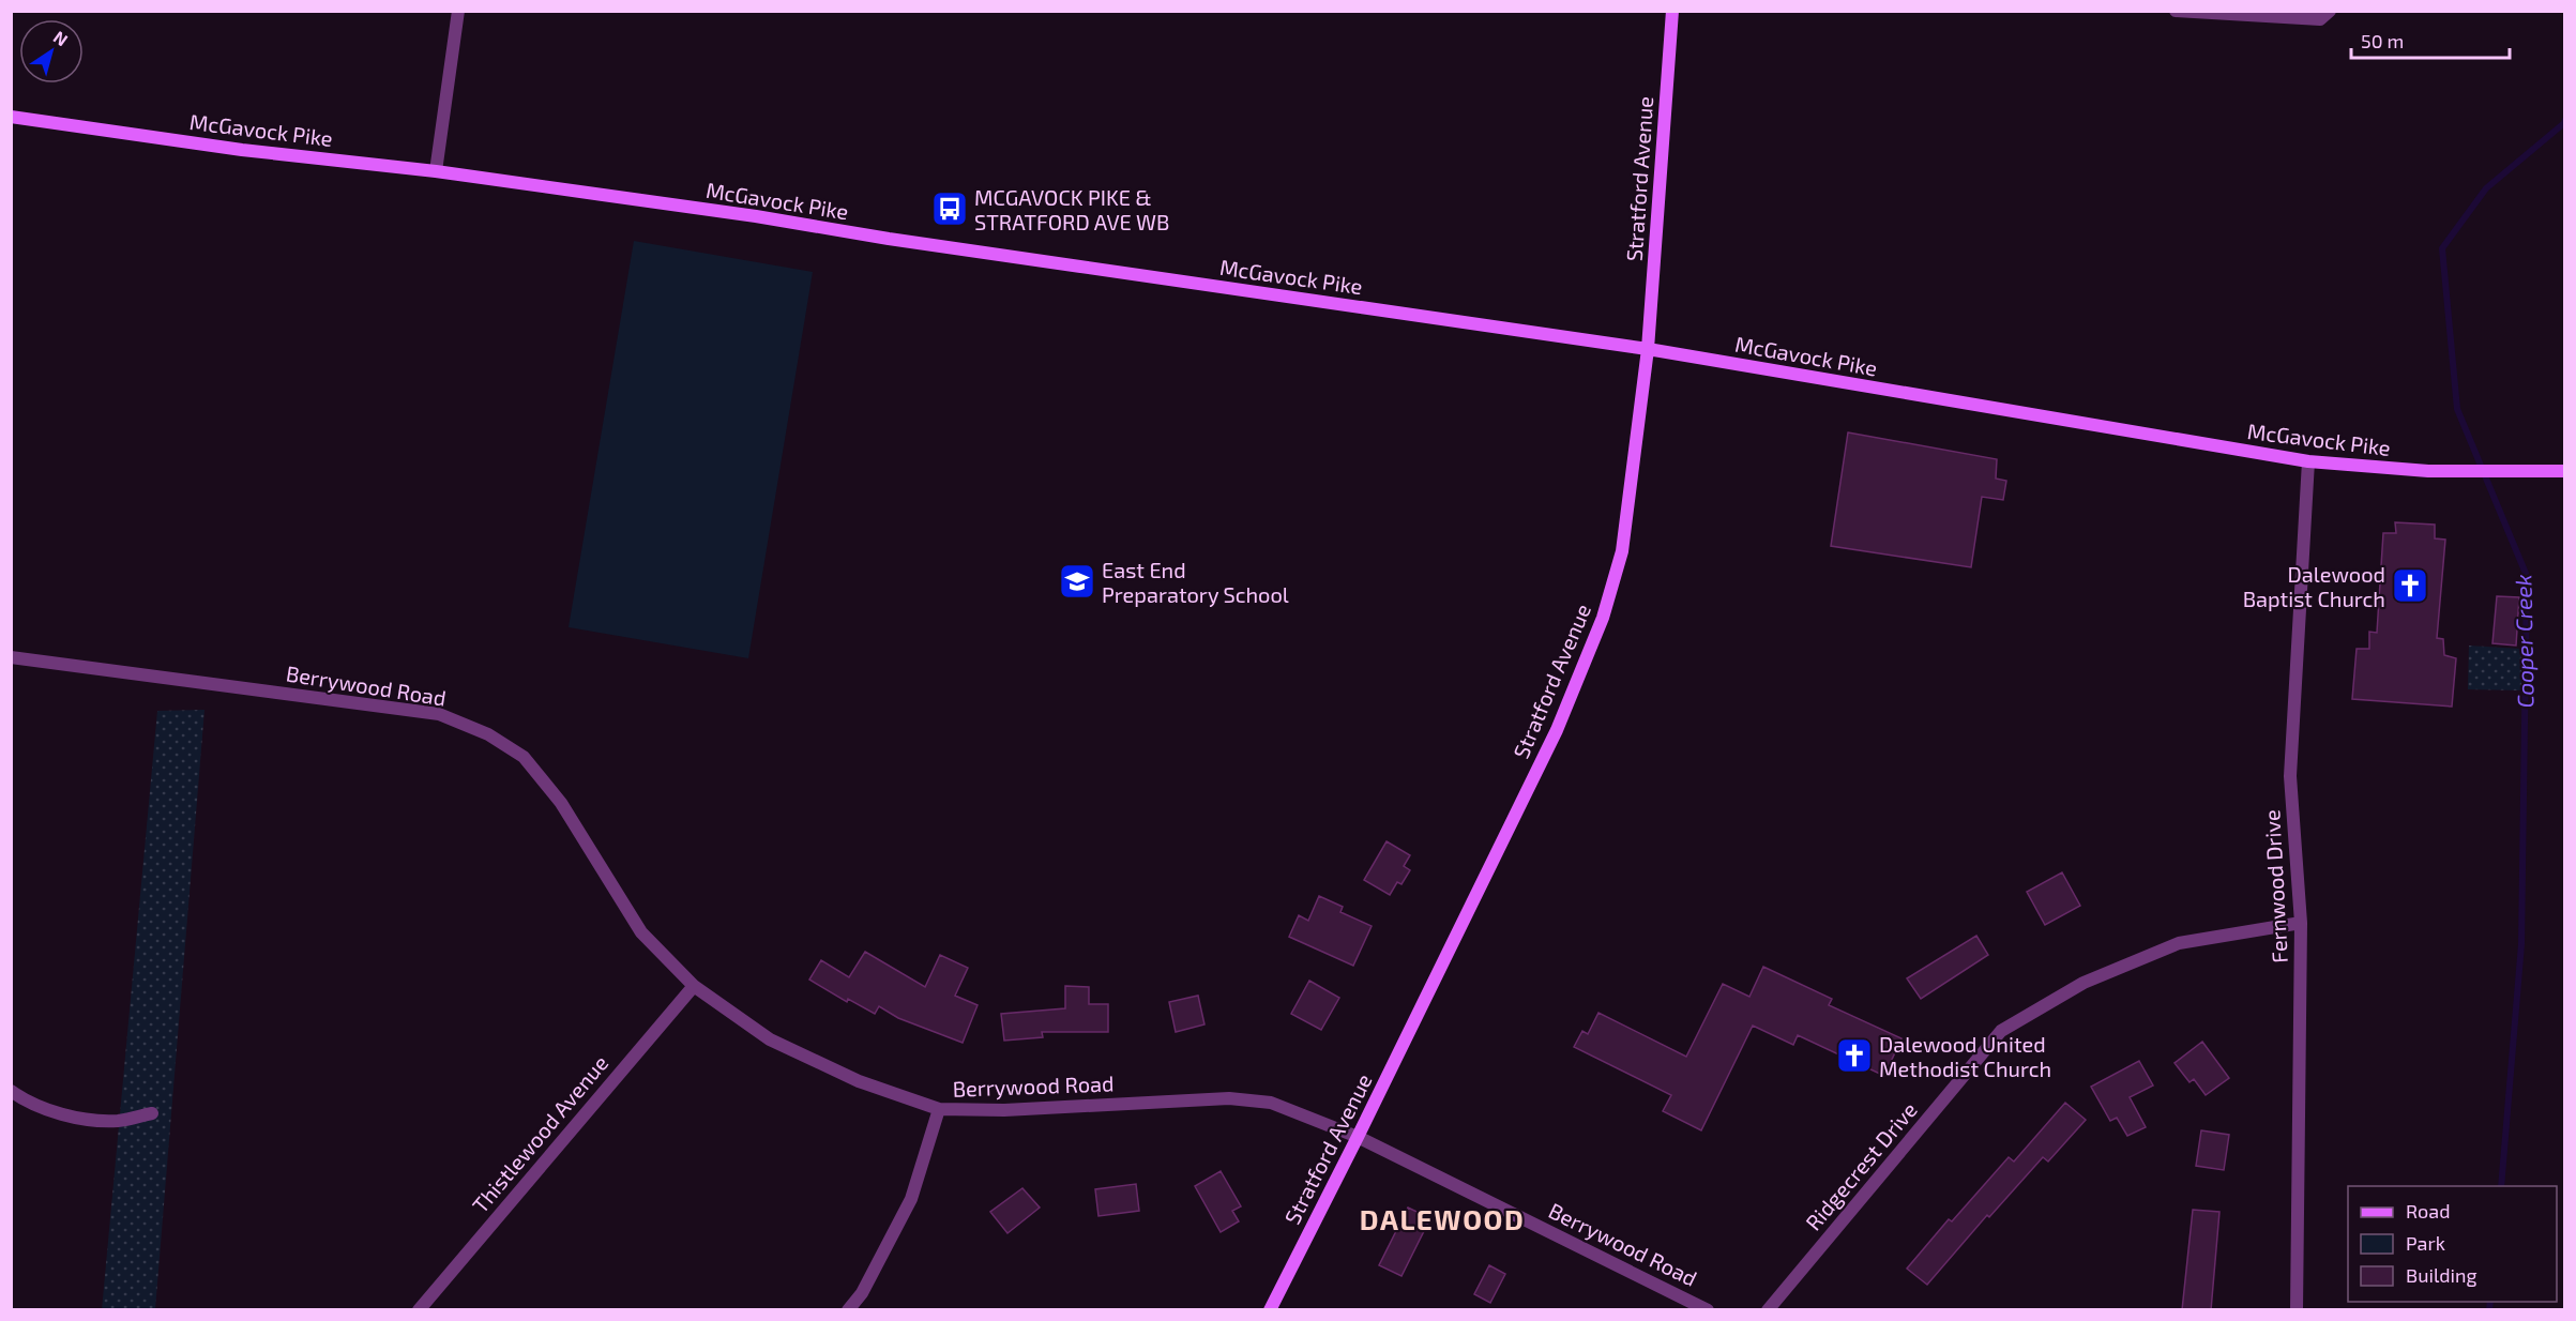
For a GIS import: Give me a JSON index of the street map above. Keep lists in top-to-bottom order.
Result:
{
  "streets": {
    "street": [
      "McGavock Pike",
      "Stratford Avenue",
      "Berrywood Road",
      "Fernwood Drive",
      "Thistlewood Avenue",
      "Ridgecrest Drive"
    ]
  },
  "crossings": [
    ["McGavock Pike", "Stratford Avenue"],
    ["McGavock Pike", "Fernwood Drive"],
    ["Stratford Avenue", "Berrywood Road"],
    ["Berrywood Road", "Thistlewood Avenue"],
    ["Fernwood Drive", "Ridgecrest Drive"]
  ],
  "districts": ["DALEWOOD"],
  "water": ["Cooper Creek"],
  "places": {
    "bus stop": ["MCGAVOCK PIKE & STRATFORD AVE WB"],
    "school or university": ["East End Preparatory School"],
    "church": ["Dalewood Baptist Church", "Dalewood United Methodist Church"]
  },
  "legend": ["Road", "Park", "Building"],
  "scale_bar": "50 m",
  "north": "top right"
}
